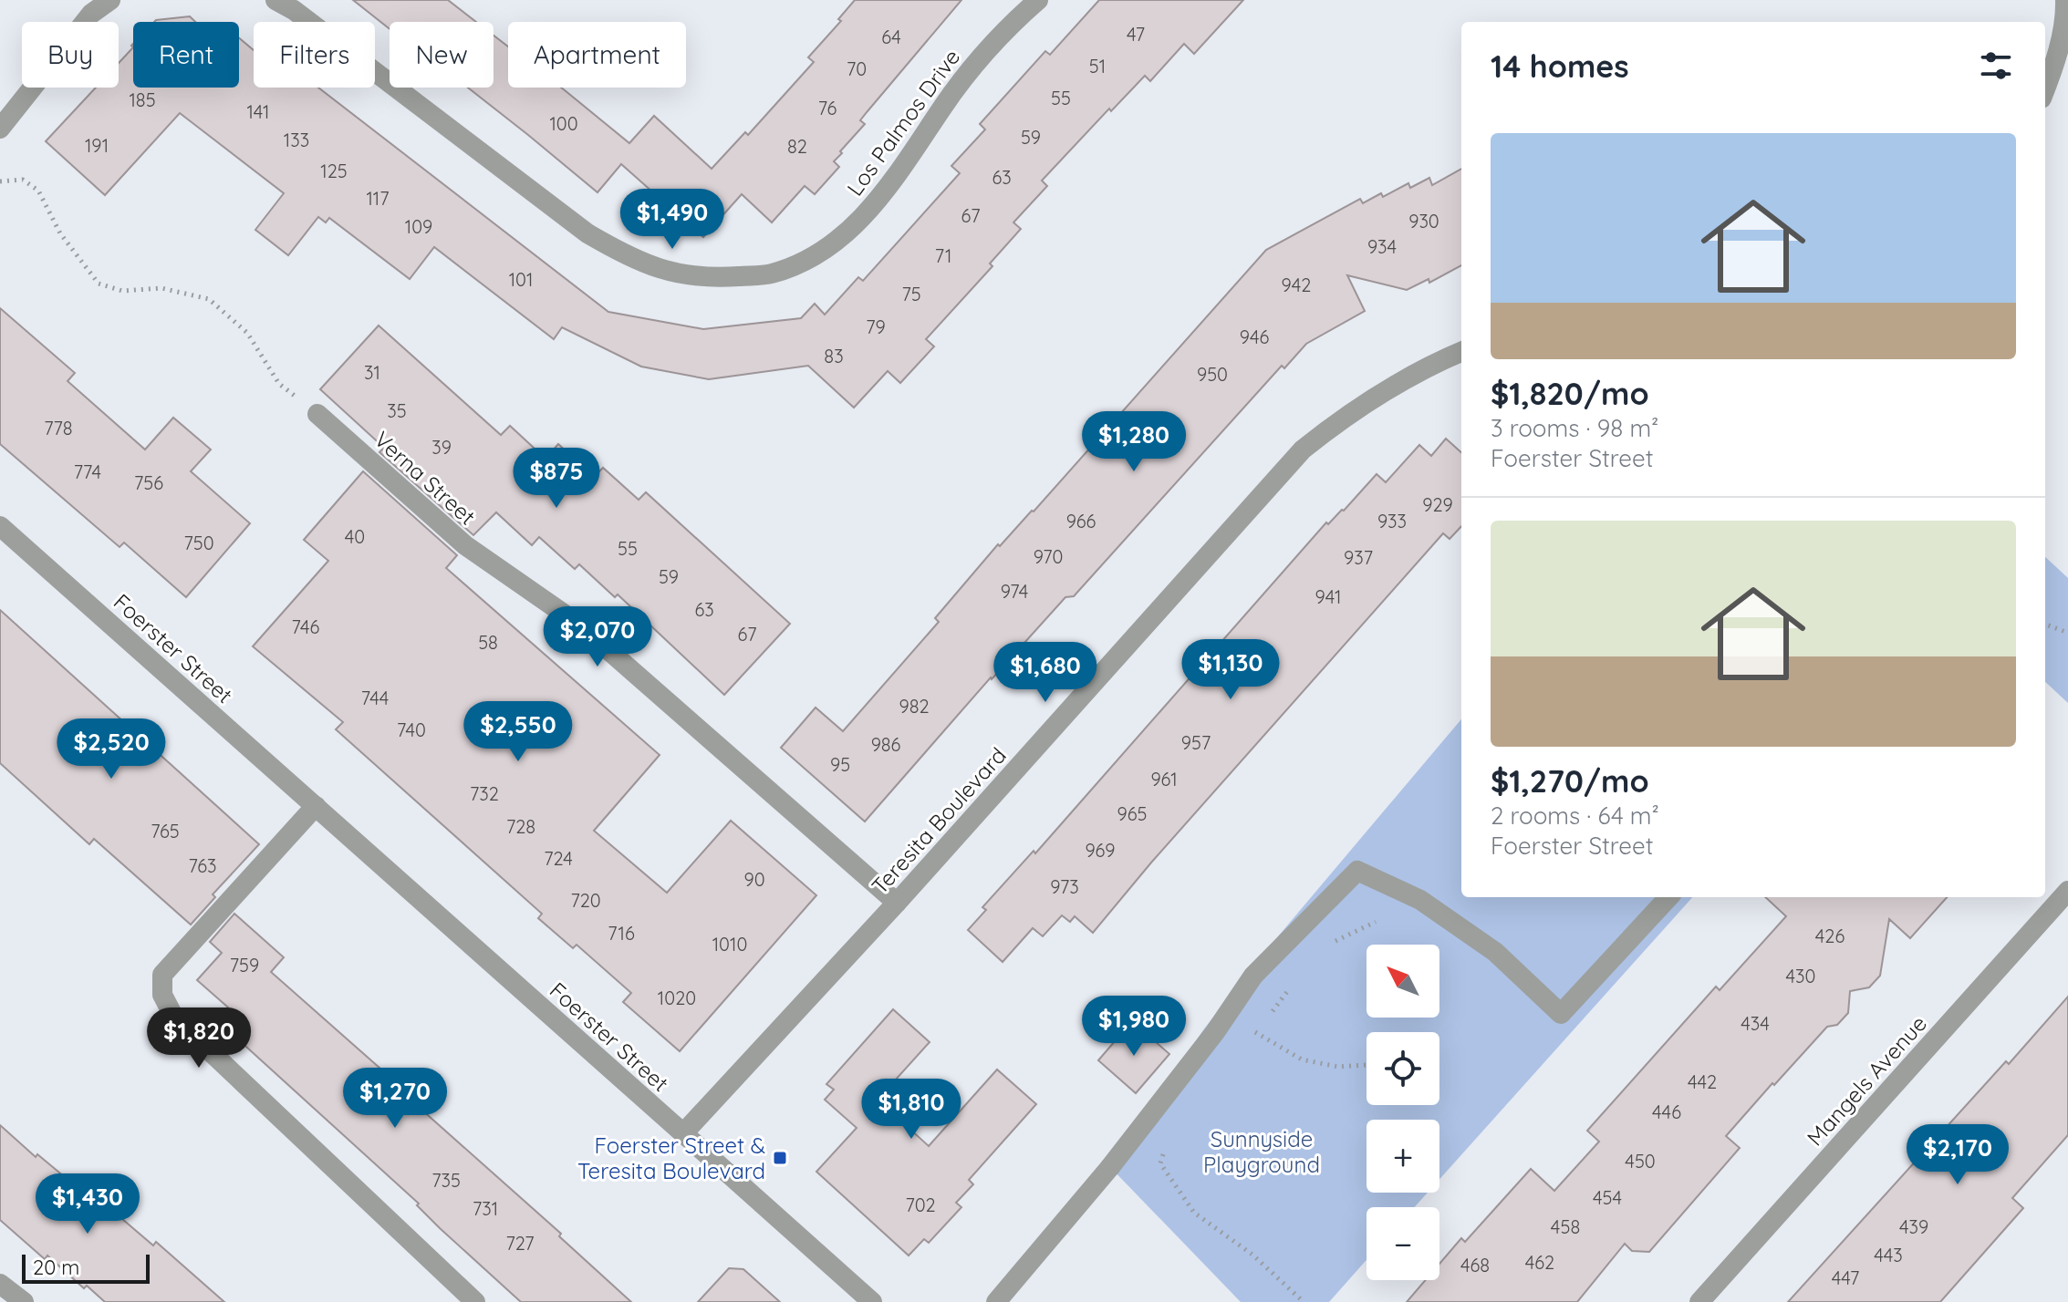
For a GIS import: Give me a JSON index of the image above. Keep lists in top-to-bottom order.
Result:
{
  "streets": {
    "street": [
      "Los Palmos Drive",
      "Verna Street",
      "Foerster Street",
      "Teresita Boulevard",
      "Mangels Avenue"
    ]
  },
  "crossings": [
    ["Verna Street", "Teresita Boulevard"],
    ["Foerster Street", "Teresita Boulevard"]
  ],
  "parks": ["Sunnyside Playground"],
  "places": {
    "transit": ["Foerster Street & Teresita Boulevard"]
  },
  "house_numbers": [
    "47",
    "64",
    "51",
    "70",
    "55",
    "185",
    "76",
    "141",
    "100",
    "59",
    "133",
    "191",
    "82",
    "125",
    "63",
    "117",
    "67",
    "930",
    "109",
    "934",
    "71",
    "101",
    "942",
    "75",
    "79",
    "946",
    "83",
    "31",
    "950",
    "35",
    "778",
    "39",
    "774",
    "756",
    "929",
    "966",
    "933",
    "40",
    "750",
    "55",
    "970",
    "937",
    "59",
    "974",
    "941",
    "63",
    "746",
    "67",
    "58",
    "744",
    "982",
    "740",
    "957",
    "986",
    "95",
    "961",
    "732",
    "965",
    "728",
    "765",
    "969",
    "724",
    "763",
    "90",
    "973",
    "720",
    "716",
    "426",
    "1010",
    "759",
    "430",
    "1020",
    "434",
    "442",
    "446",
    "450",
    "735",
    "454",
    "702",
    "731",
    "458",
    "439",
    "727",
    "443",
    "462",
    "468",
    "447"
  ],
  "scale_bar": "20 m",
  "north": "top left",
  "page": {
    "chip": [
      "Buy",
      "Rent",
      "Filters",
      "New",
      "Apartment"
    ],
    "heading": "14 homes",
    "list": [
      {
        "name": "$1,820/mo",
        "note": "3 rooms · 98 m² · Foerster Street"
      },
      {
        "name": "$1,270/mo",
        "note": "2 rooms · 64 m² · Foerster Street"
      }
    ],
    "price": [
      "$1,490",
      "$1,280",
      "$875",
      "$2,070",
      "$1,130",
      "$1,680",
      "$2,550",
      "$2,520",
      "$1,980",
      "$1,820",
      "$1,270",
      "$1,810",
      "$2,170",
      "$1,430"
    ],
    "map_buttons": ["+", "−"],
    "scale": "20 m"
  }
}
